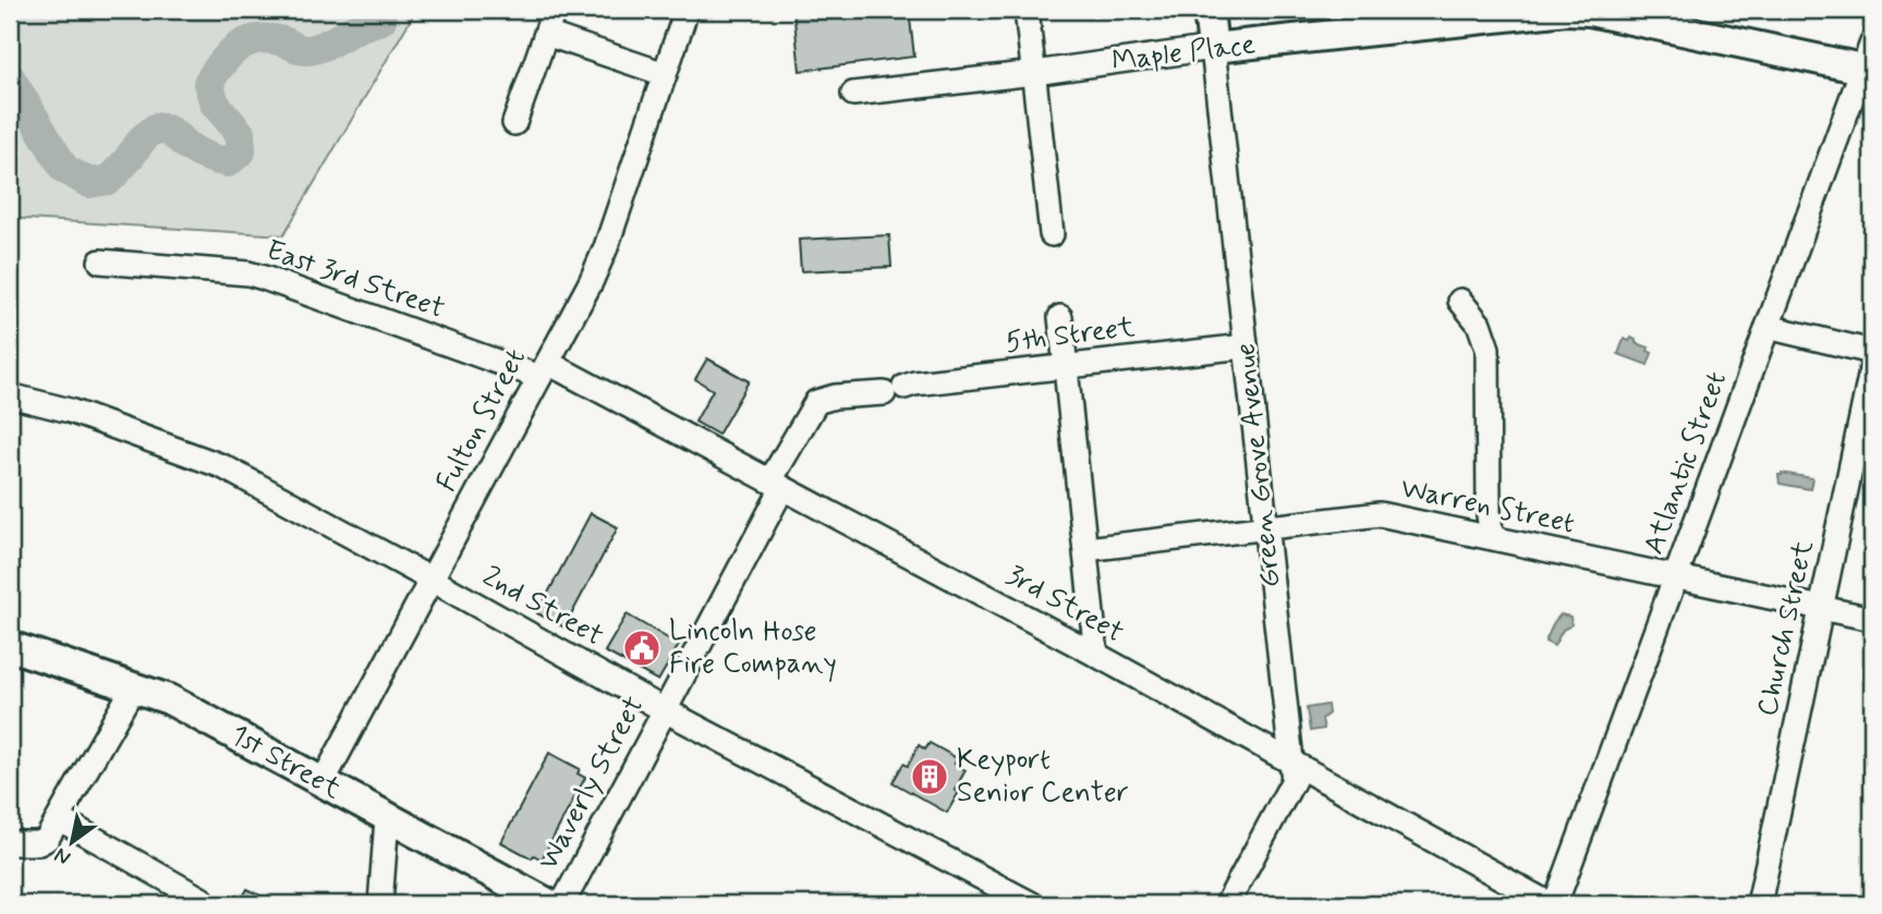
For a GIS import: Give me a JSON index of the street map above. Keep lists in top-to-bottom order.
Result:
{
  "streets": {
    "main road": ["Maple Place", "Green Grove Avenue", "1st Street"],
    "street": [
      "East 3rd Street",
      "5th Street",
      "Fulton Street",
      "Atlantic Street",
      "Warren Street",
      "3rd Street",
      "2nd Street",
      "Church Street",
      "Waverly Street"
    ]
  },
  "crossings": [
    ["Maple Place", "Atlantic Street"],
    ["Maple Place", "Green Grove Avenue"],
    ["East 3rd Street", "Fulton Street"],
    ["East 3rd Street", "3rd Street"],
    ["5th Street", "Green Grove Avenue"],
    ["5th Street", "Waverly Street"],
    ["Fulton Street", "3rd Street"],
    ["Fulton Street", "2nd Street"],
    ["Fulton Street", "1st Street"],
    ["Atlantic Street", "Warren Street"],
    ["Green Grove Avenue", "Warren Street"],
    ["Green Grove Avenue", "3rd Street"],
    ["Warren Street", "Church Street"],
    ["3rd Street", "Waverly Street"],
    ["2nd Street", "Waverly Street"]
  ],
  "places": {
    "public building": ["Lincoln Hose Fire Company"],
    "building": ["Keyport Senior Center"]
  },
  "north": "bottom left"
}
